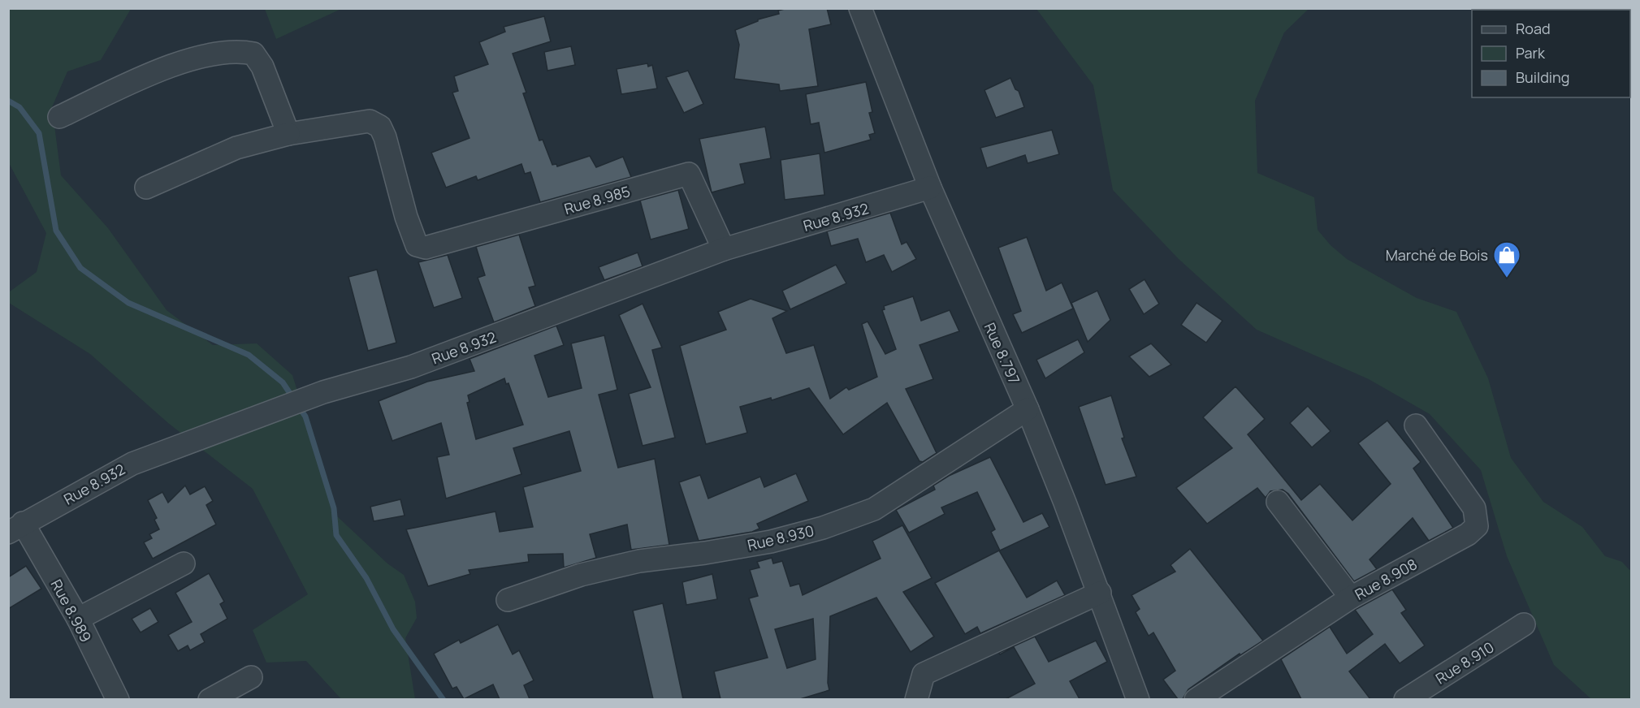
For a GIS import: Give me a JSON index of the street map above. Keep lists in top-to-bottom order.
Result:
{
  "streets": {
    "street": [
      "Rue 8.985",
      "Rue 8.932",
      "Rue 8.797",
      "Rue 8.930",
      "Rue 8.908",
      "Rue 8.989",
      "Rue 8.910"
    ]
  },
  "crossings": [
    ["Rue 8.985", "Rue 8.932"],
    ["Rue 8.932", "Rue 8.797"],
    ["Rue 8.932", "Rue 8.989"],
    ["Rue 8.797", "Rue 8.930"]
  ],
  "places": {
    "shop": ["Marché de Bois"]
  },
  "legend": ["Road", "Park", "Building"]
}
